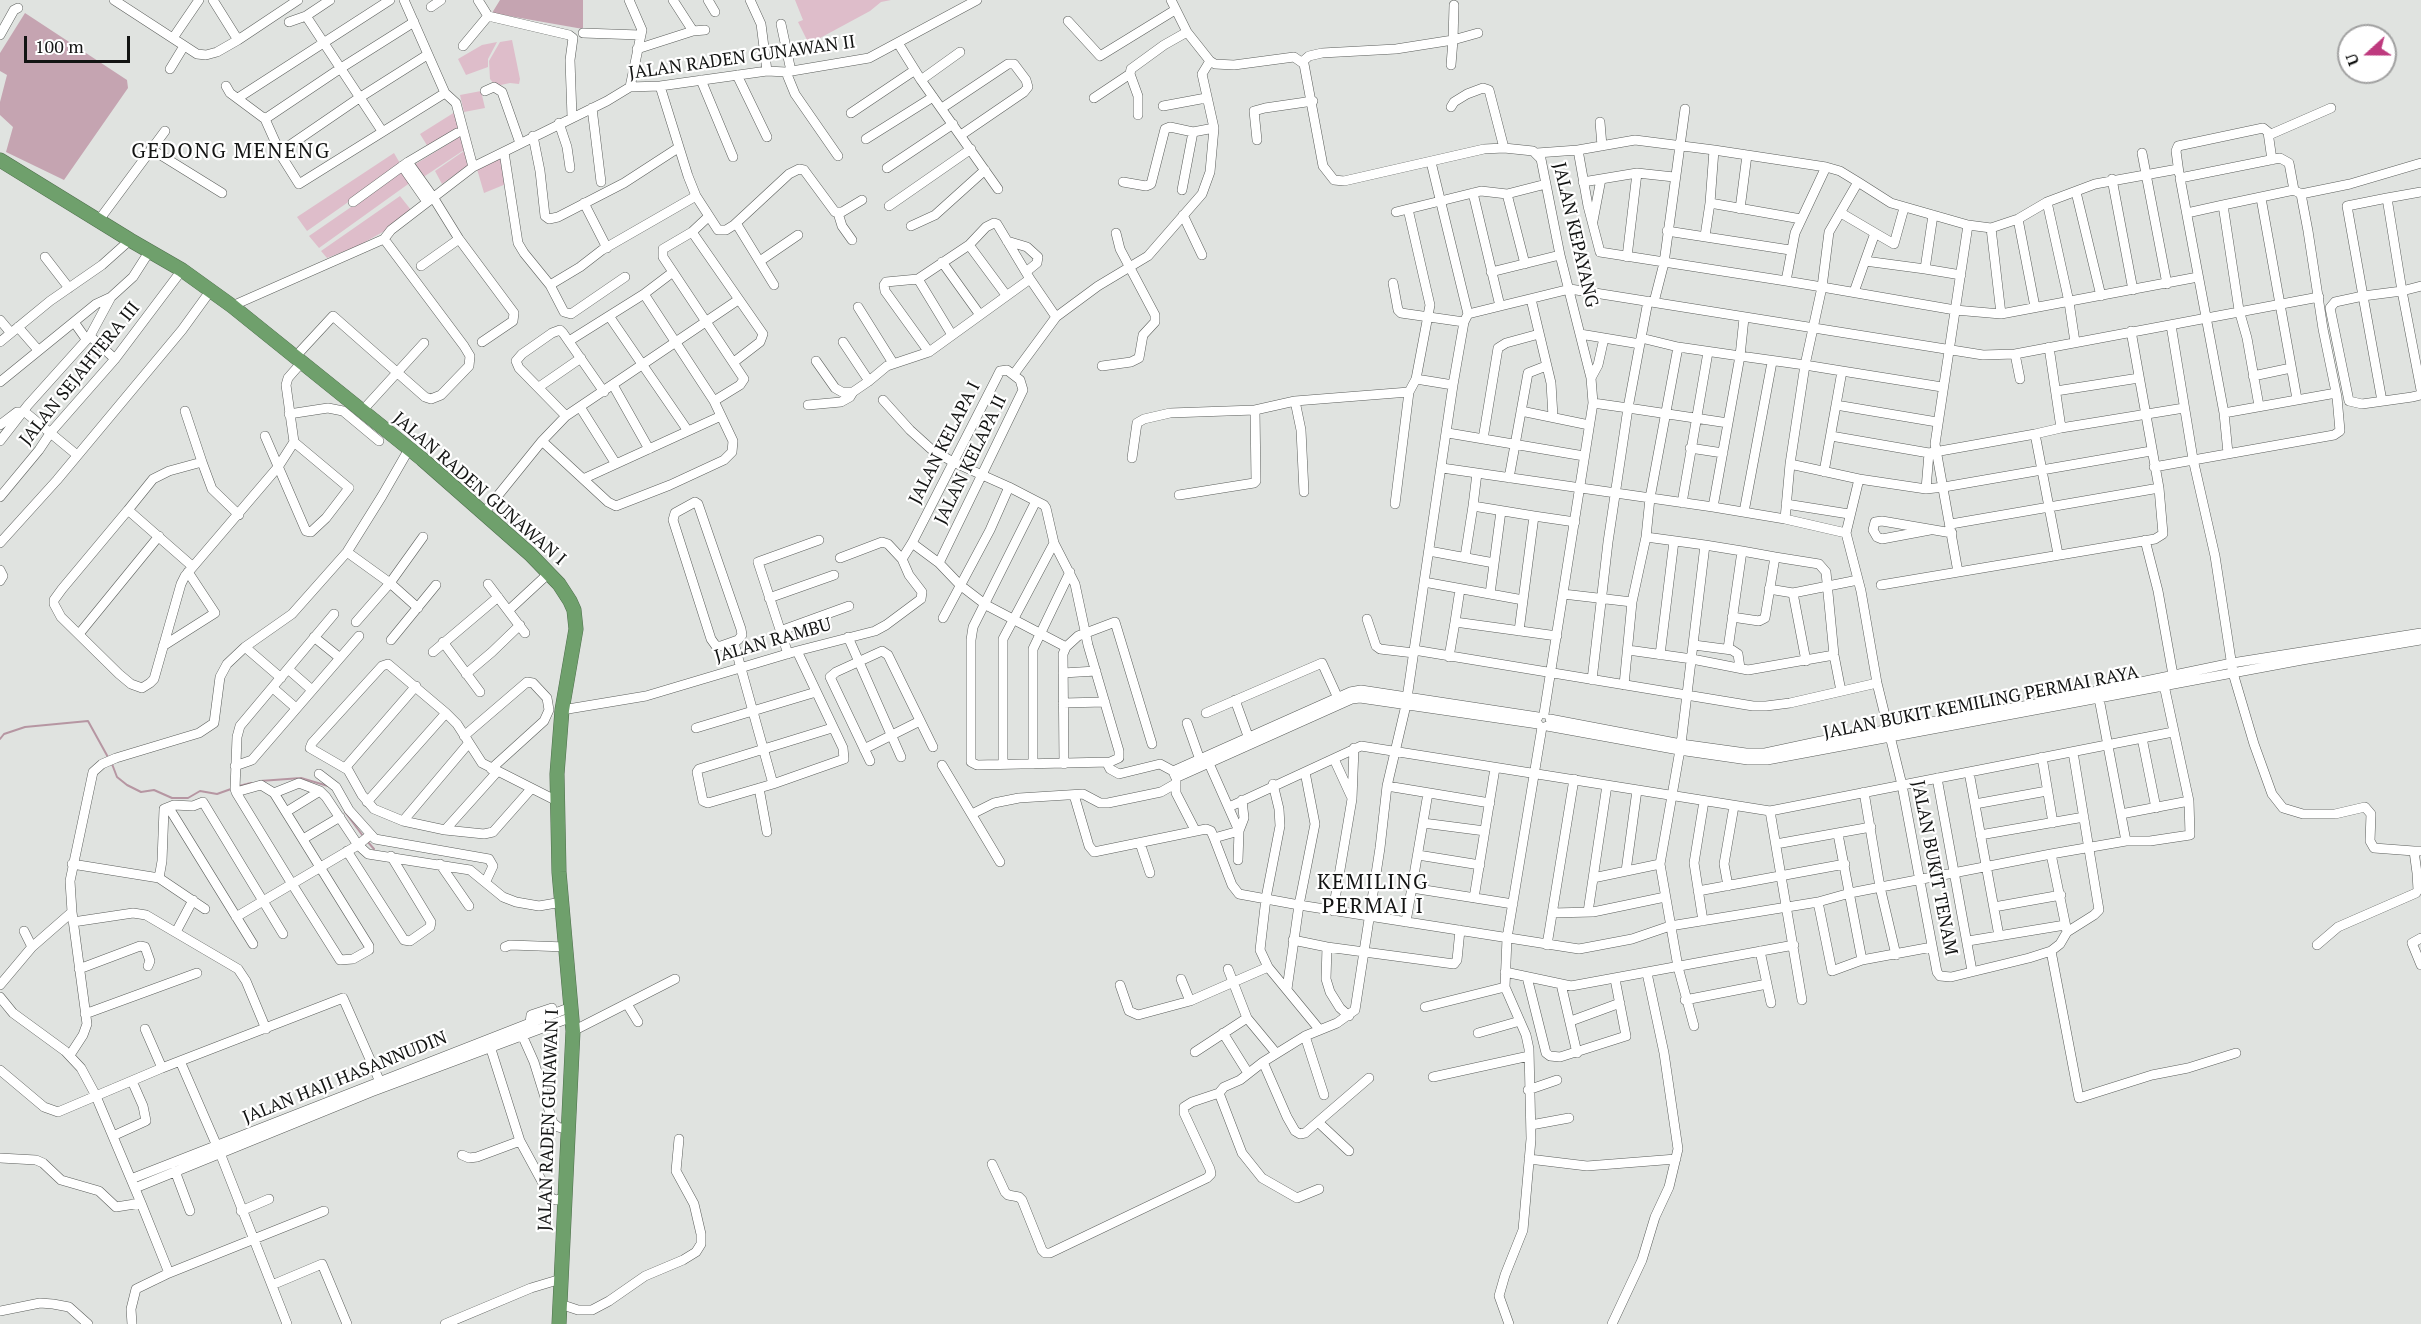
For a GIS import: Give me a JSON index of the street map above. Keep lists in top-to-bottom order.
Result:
{
  "streets": {
    "highway": ["JALAN RADEN GUNAWAN I"],
    "street": [
      "JALAN RADEN GUNAWAN II",
      "JALAN KEPAYANG",
      "JALAN SEJAHTERA III",
      "JALAN KELAPA I",
      "JALAN KELAPA II",
      "JALAN RAMBU",
      "JALAN BUKIT KEMILING PERMAI RAYA",
      "JALAN BUKIT TENAM",
      "JALAN HAJI HASANNUDIN"
    ]
  },
  "crossings": [
    ["JALAN RADEN GUNAWAN II", "JALAN RADEN GUNAWAN I"],
    ["JALAN KEPAYANG", "JALAN BUKIT KEMILING PERMAI RAYA"],
    ["JALAN SEJAHTERA III", "JALAN RADEN GUNAWAN I"],
    ["JALAN KELAPA I", "JALAN KELAPA II"],
    ["JALAN RADEN GUNAWAN I", "JALAN RAMBU"],
    ["JALAN RADEN GUNAWAN I", "JALAN HAJI HASANNUDIN"],
    ["JALAN BUKIT KEMILING PERMAI RAYA", "JALAN BUKIT TENAM"]
  ],
  "districts": ["GEDONG MENENG", "KEMILING PERMAI I"],
  "scale_bar": "100 m",
  "north": "left"
}
